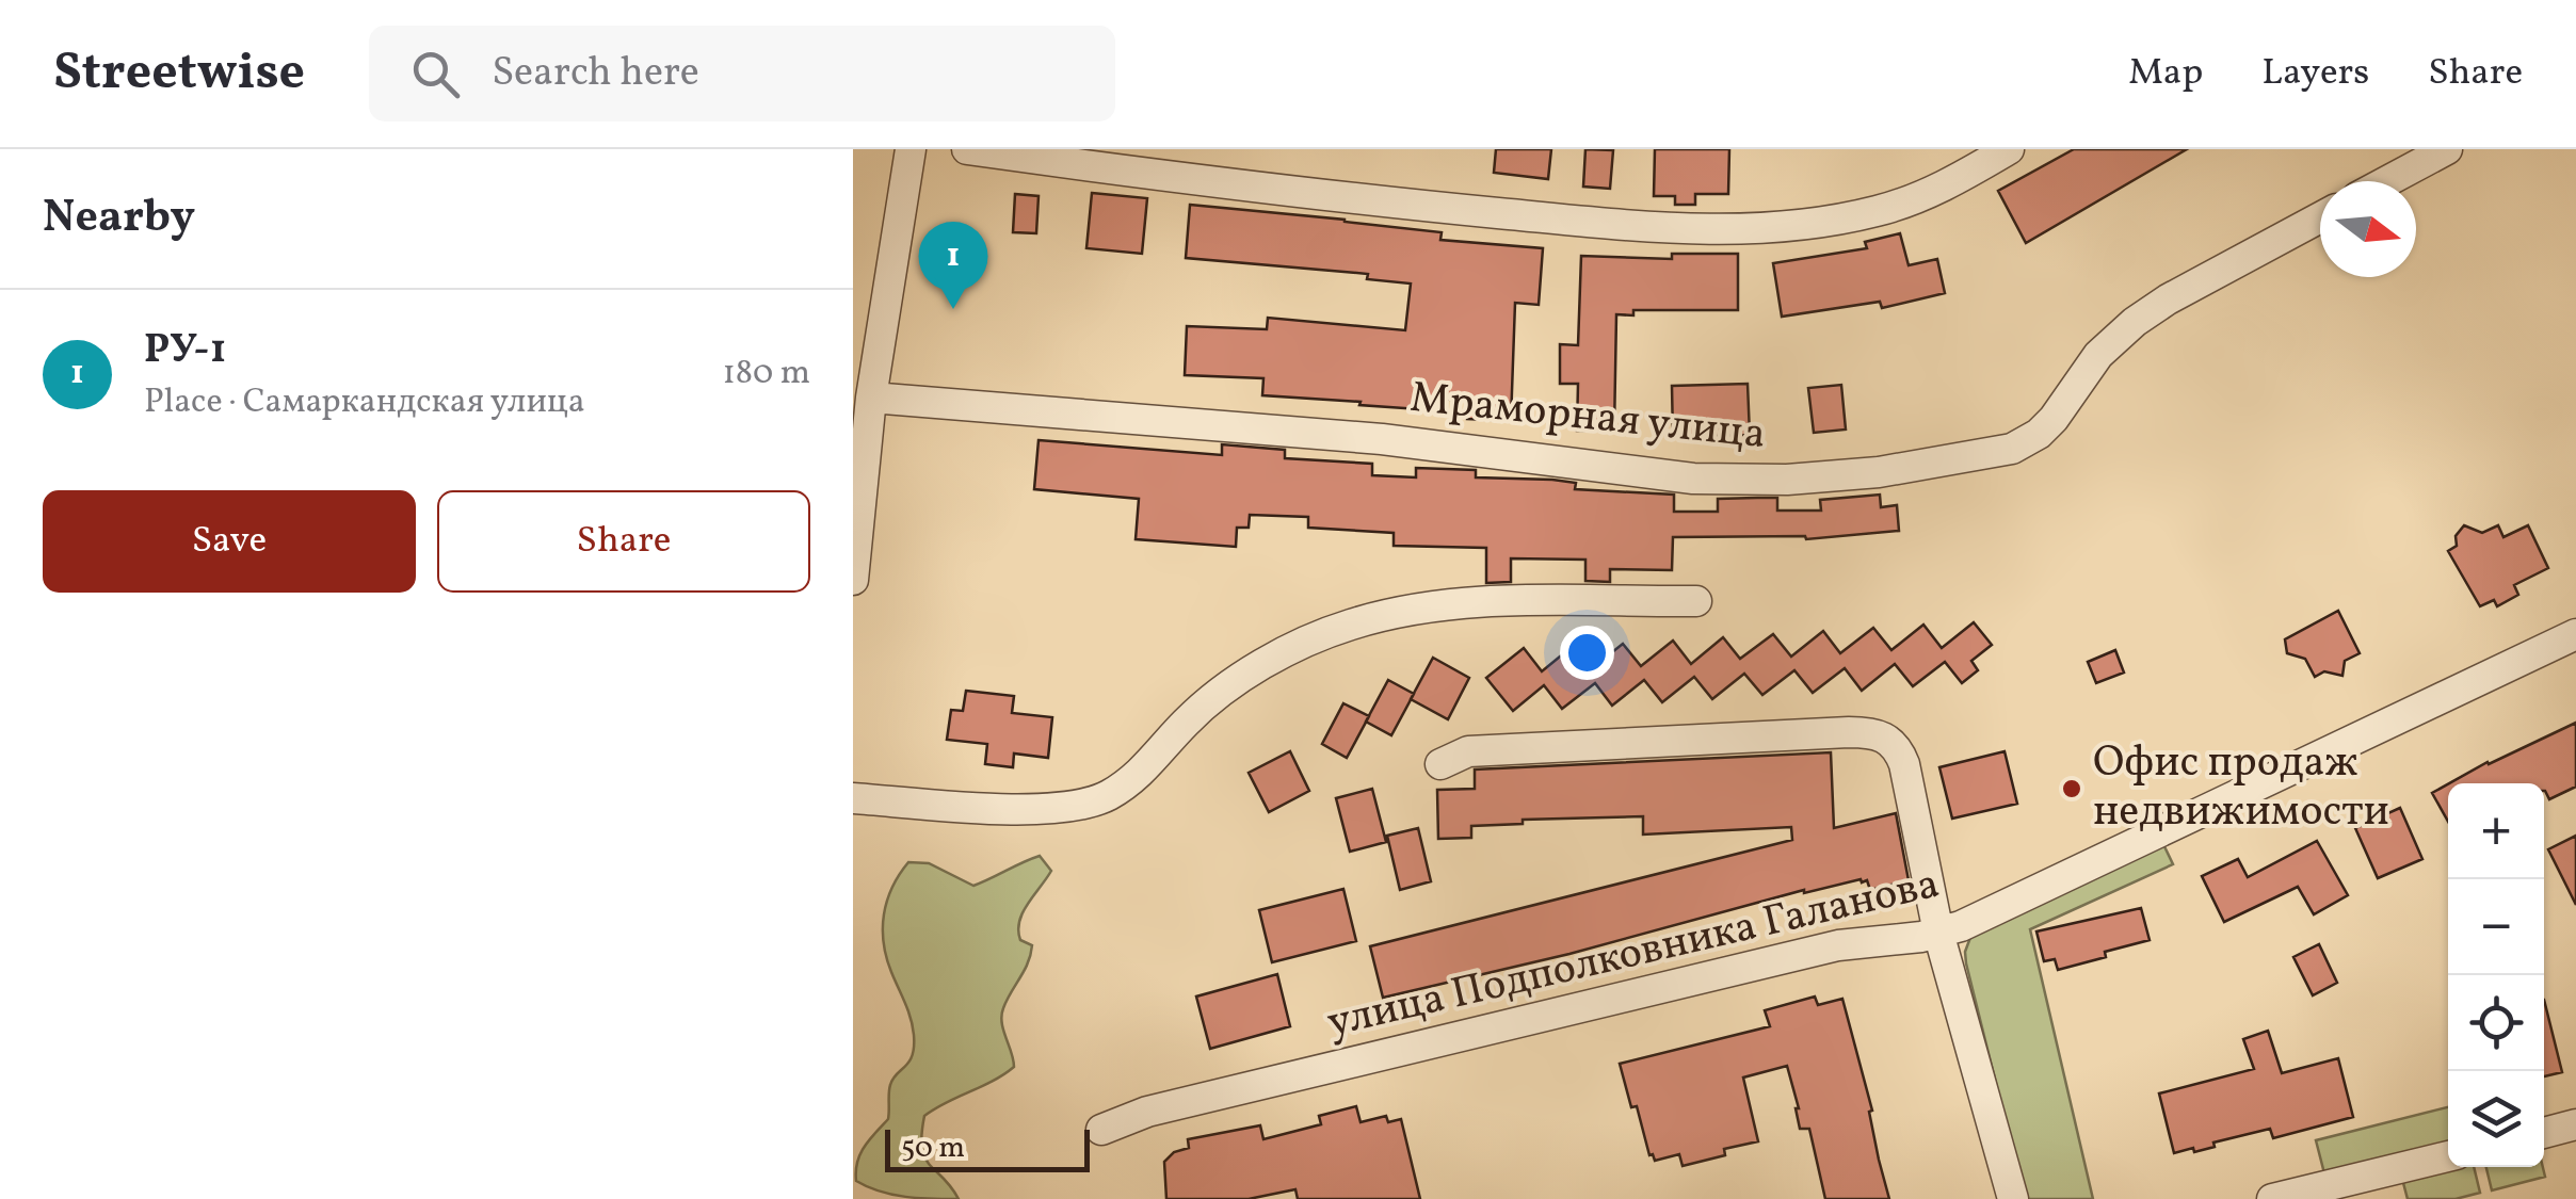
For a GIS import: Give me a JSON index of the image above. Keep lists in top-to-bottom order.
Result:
{
  "streets": {
    "street": ["Мраморная улица", "улица Подполковника Галанова"]
  },
  "places": ["Офис продаж недвижимости"],
  "scale_bar": "50 m",
  "north": "right",
  "page": {
    "header": "Streetwise",
    "search": "Search here",
    "nav": ["Map", "Layers", "Share"],
    "heading": "Nearby",
    "pins": "1",
    "list": [
      {
        "mark": "1",
        "name": "РУ-1",
        "note": "Place · Самаркандская улица",
        "value": "180 m"
      }
    ],
    "buttons": ["Save", "Share"],
    "map_buttons": ["+", "−"],
    "scale": "50 m"
  }
}
